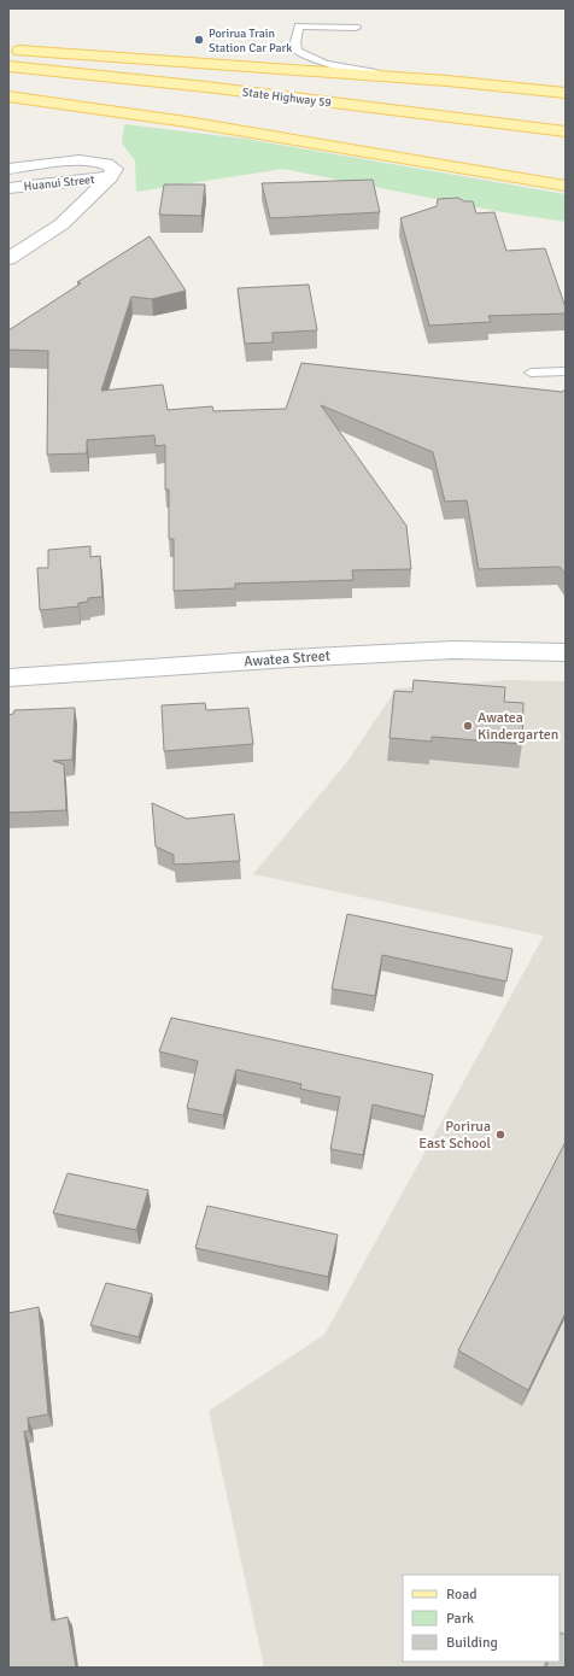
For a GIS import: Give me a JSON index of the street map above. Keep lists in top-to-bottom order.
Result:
{
  "streets": {
    "main road": ["State Highway 59"],
    "street": ["Huanui Street", "Awatea Street"]
  },
  "places": ["Porirua Train Station Car Park", "Awatea Kindergarten", "Porirua East School"],
  "legend": ["Road", "Park", "Building"]
}
